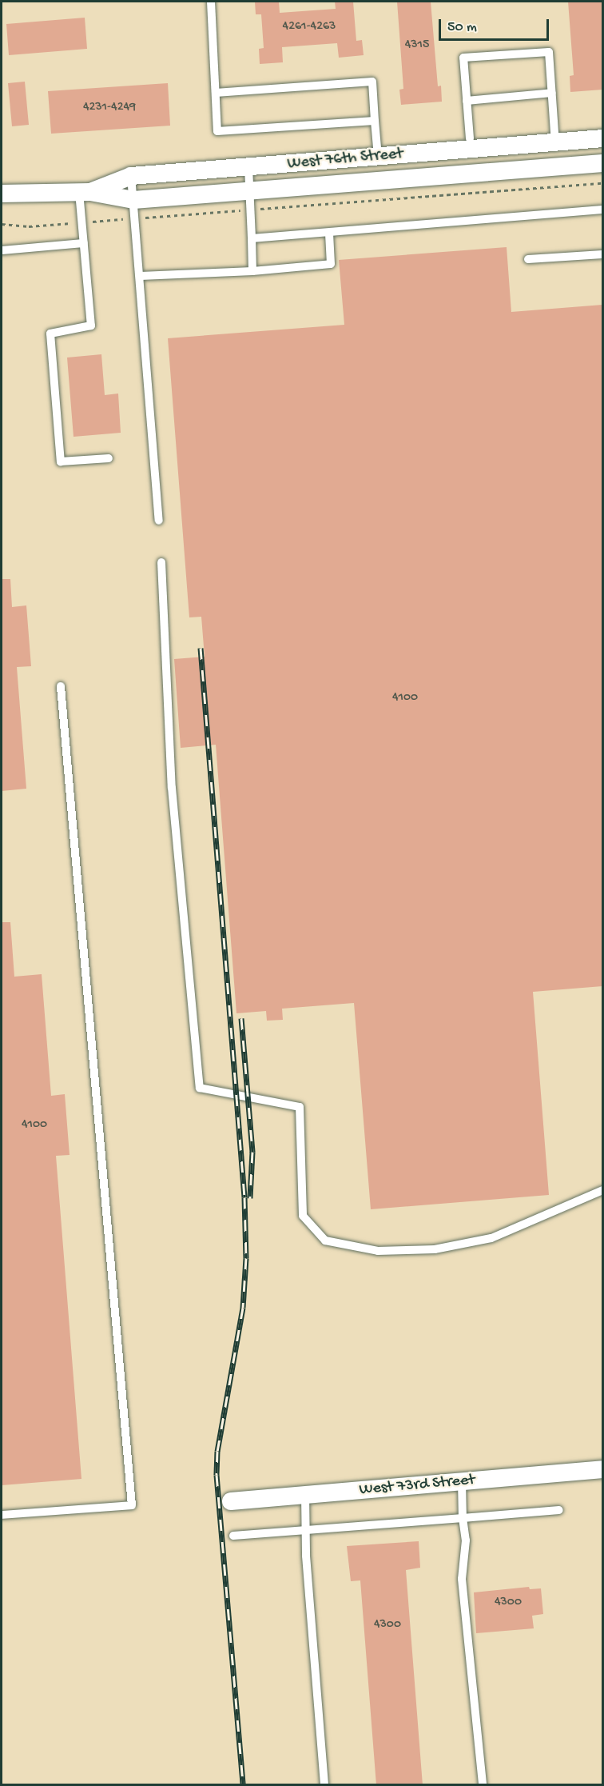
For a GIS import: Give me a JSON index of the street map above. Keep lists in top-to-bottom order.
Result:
{
  "streets": {
    "street": ["West 76th Street", "West 73rd Street"]
  },
  "house_numbers": [
    "4261-4263",
    "4315",
    "4231-4249",
    "4100",
    "4100",
    "4300",
    "4300"
  ],
  "scale_bar": "50 m"
}
